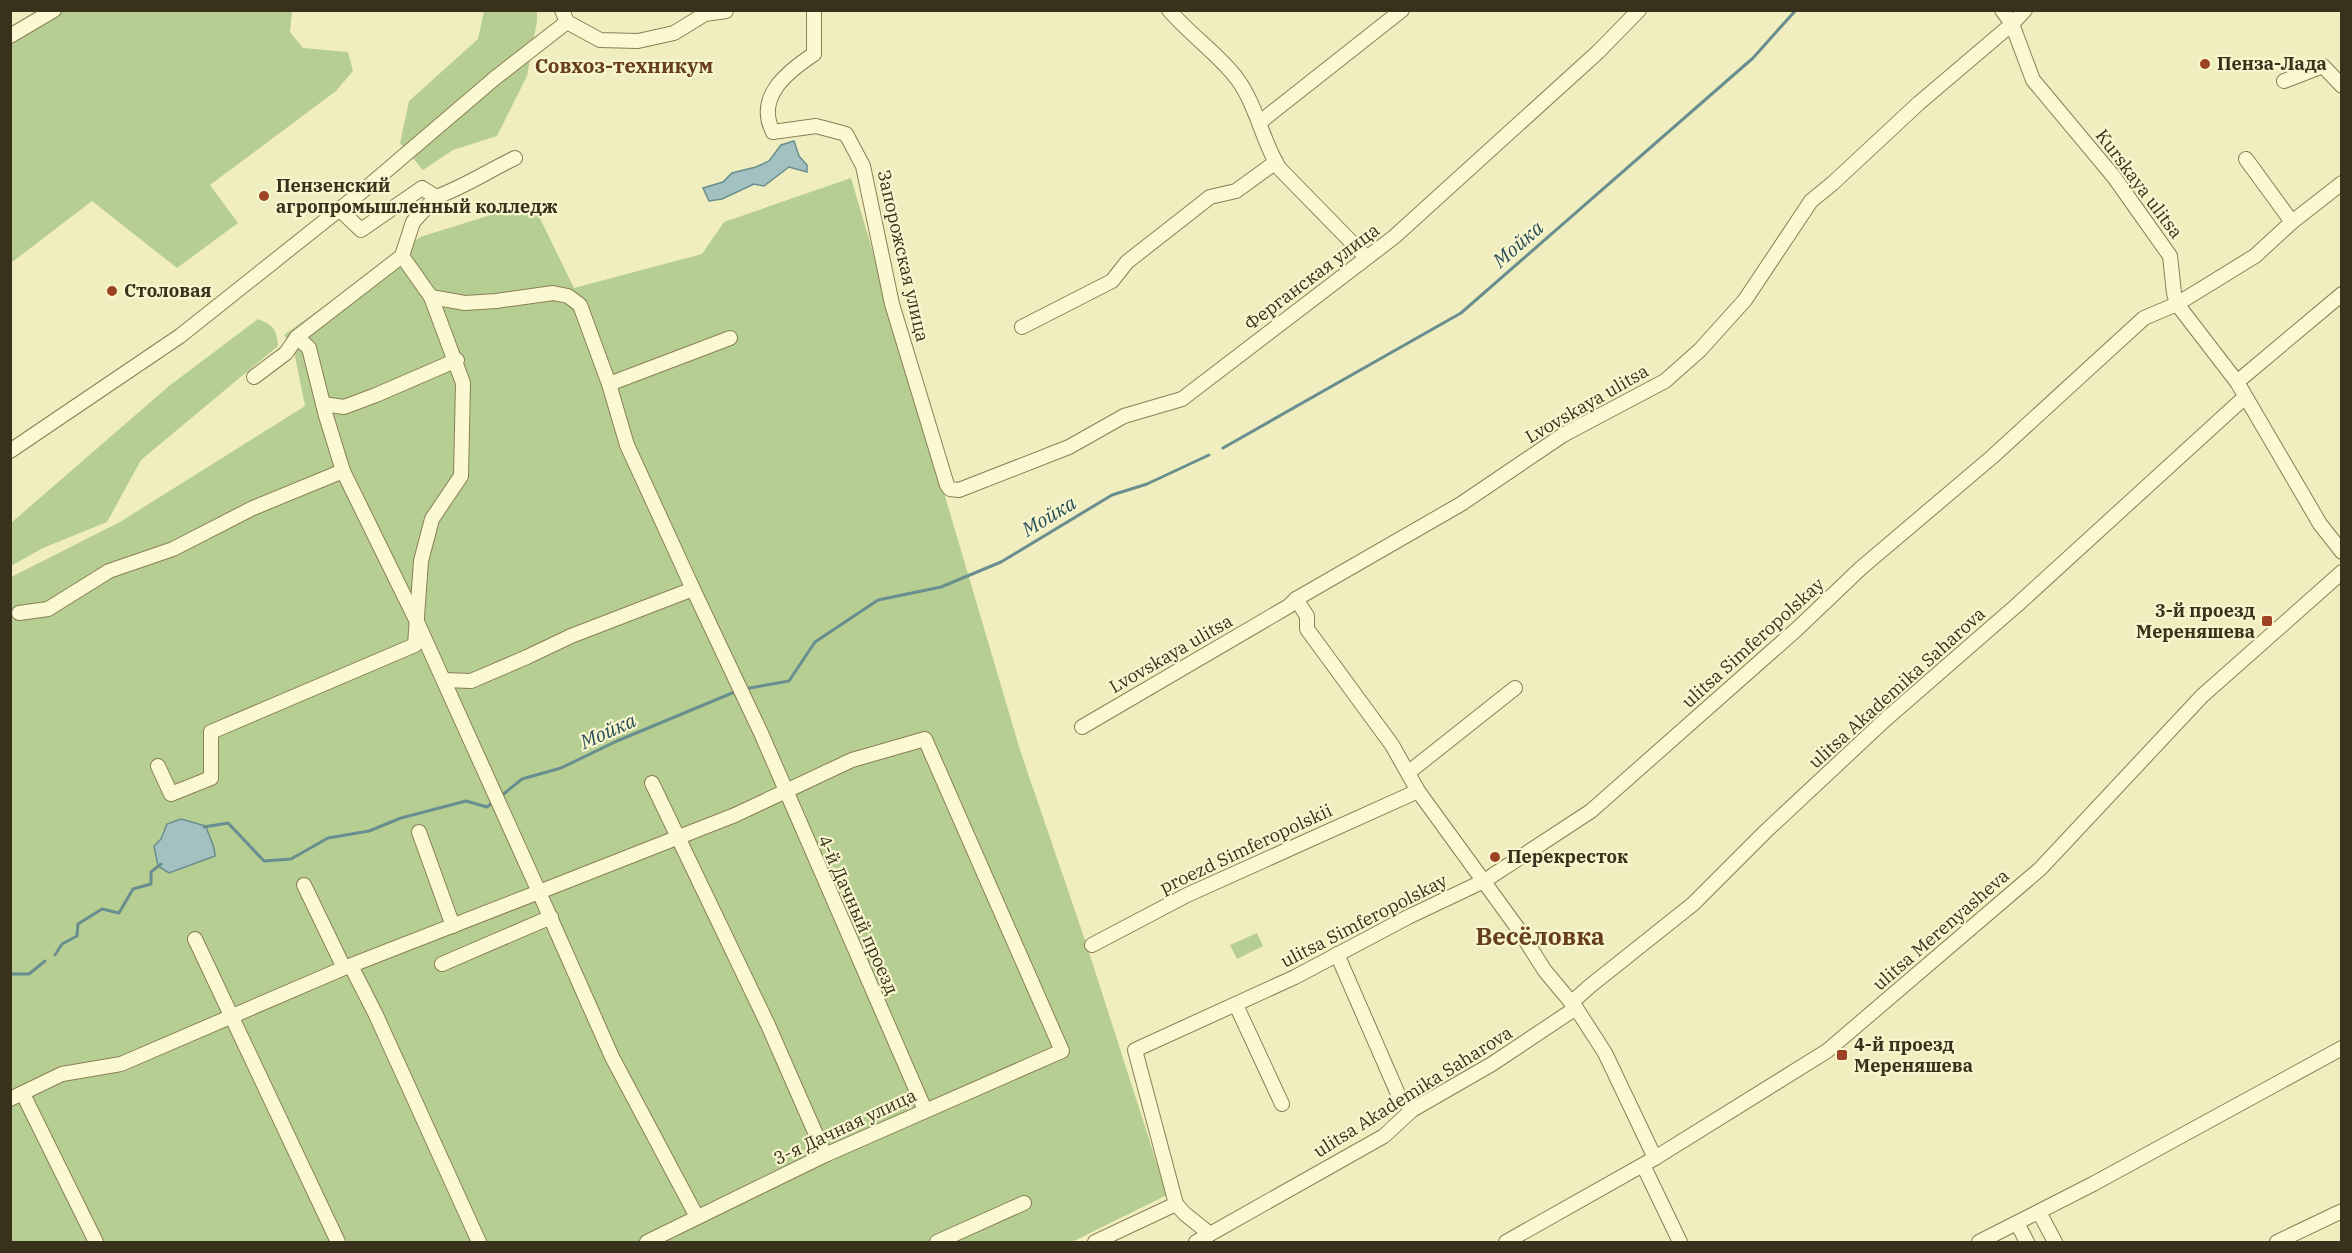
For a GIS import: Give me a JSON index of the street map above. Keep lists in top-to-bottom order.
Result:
{
  "streets": {
    "street": [
      "Kurskaya ulitsa",
      "Запорожская улица",
      "Ферганская улица",
      "Lvovskaya ulitsa",
      "ulitsa Simferopolskay",
      "ulitsa Akademika Saharova",
      "proezd Simferopolskii",
      "4-й Дачный проезд",
      "ulitsa Merenyasheva",
      "3-я Дачная улица"
    ]
  },
  "crossings": [
    ["Kurskaya ulitsa", "Lvovskaya ulitsa"],
    ["Kurskaya ulitsa", "ulitsa Simferopolskay"],
    ["Kurskaya ulitsa", "ulitsa Akademika Saharova"],
    ["Запорожская улица", "Ферганская улица"],
    ["4-й Дачный проезд", "3-я Дачная улица"]
  ],
  "districts": ["Совхоз-техникум", "Весёловка"],
  "water": ["Мойка"],
  "places": {
    "other": [
      "Пенза-Лада",
      "Пензенский агропромышленный колледж",
      "Столовая",
      "Перекресток"
    ],
    "transit": ["3-й проезд Мереняшева", "4-й проезд Мереняшева"]
  }
}
